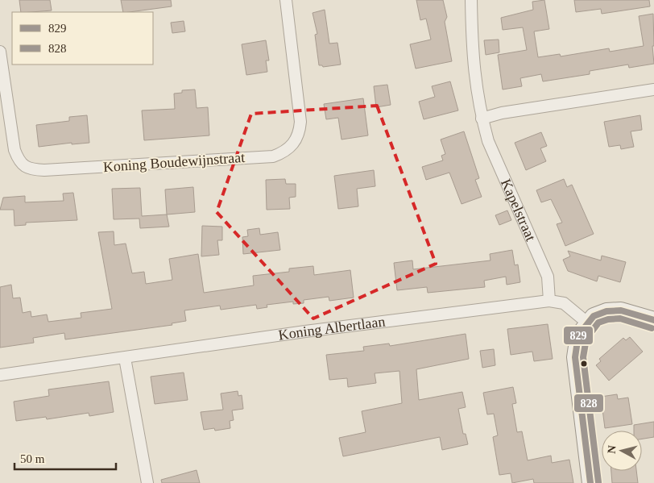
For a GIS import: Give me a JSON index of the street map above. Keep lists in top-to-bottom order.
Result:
{
  "streets": {
    "street": ["Koning Boudewijnstraat", "Kapelstraat", "Koning Albertlaan"]
  },
  "crossings": [
    ["Kapelstraat", "Koning Albertlaan"]
  ],
  "lines": ["transit line 829", "transit line 828"],
  "legend": ["829", "828"],
  "scale_bar": "50 m",
  "north": "left"
}
